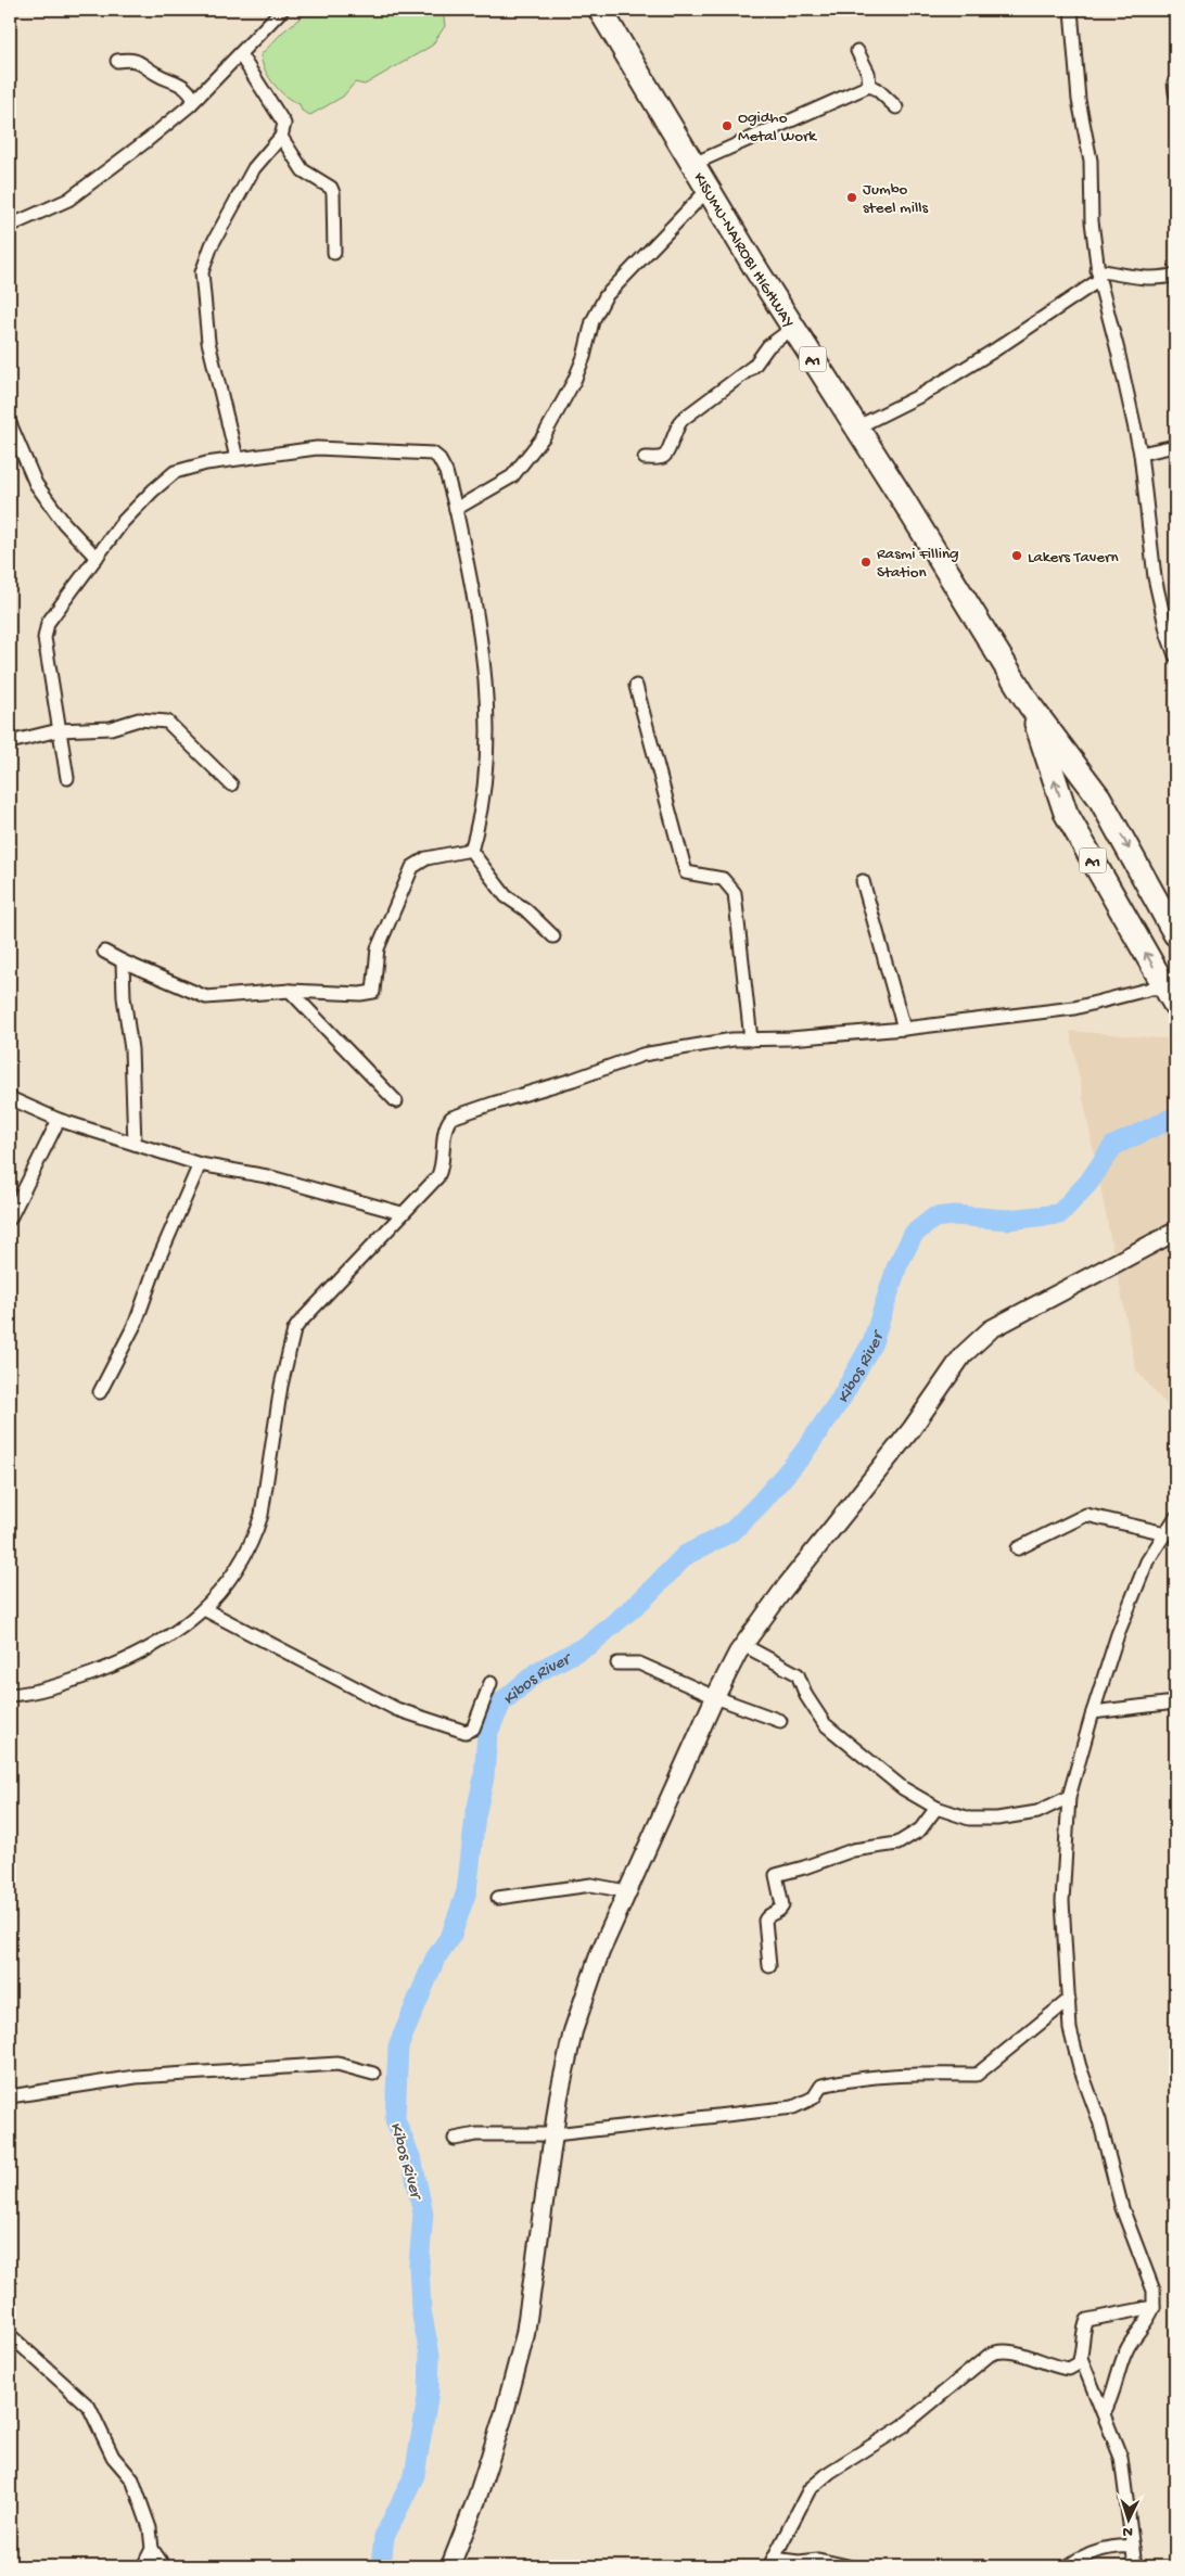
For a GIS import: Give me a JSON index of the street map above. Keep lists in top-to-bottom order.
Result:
{
  "streets": {
    "highway": ["KISUMU-NAIROBI HIGHWAY", "A1"]
  },
  "crossings": [
    ["KISUMU-NAIROBI HIGHWAY", "A1"]
  ],
  "water": ["Kibos River"],
  "places": [
    "Ogidho Metal Work",
    "Jumbo steel mills",
    "Lakers Tavern",
    "Rasmi Filling Station"
  ],
  "north": "bottom"
}
